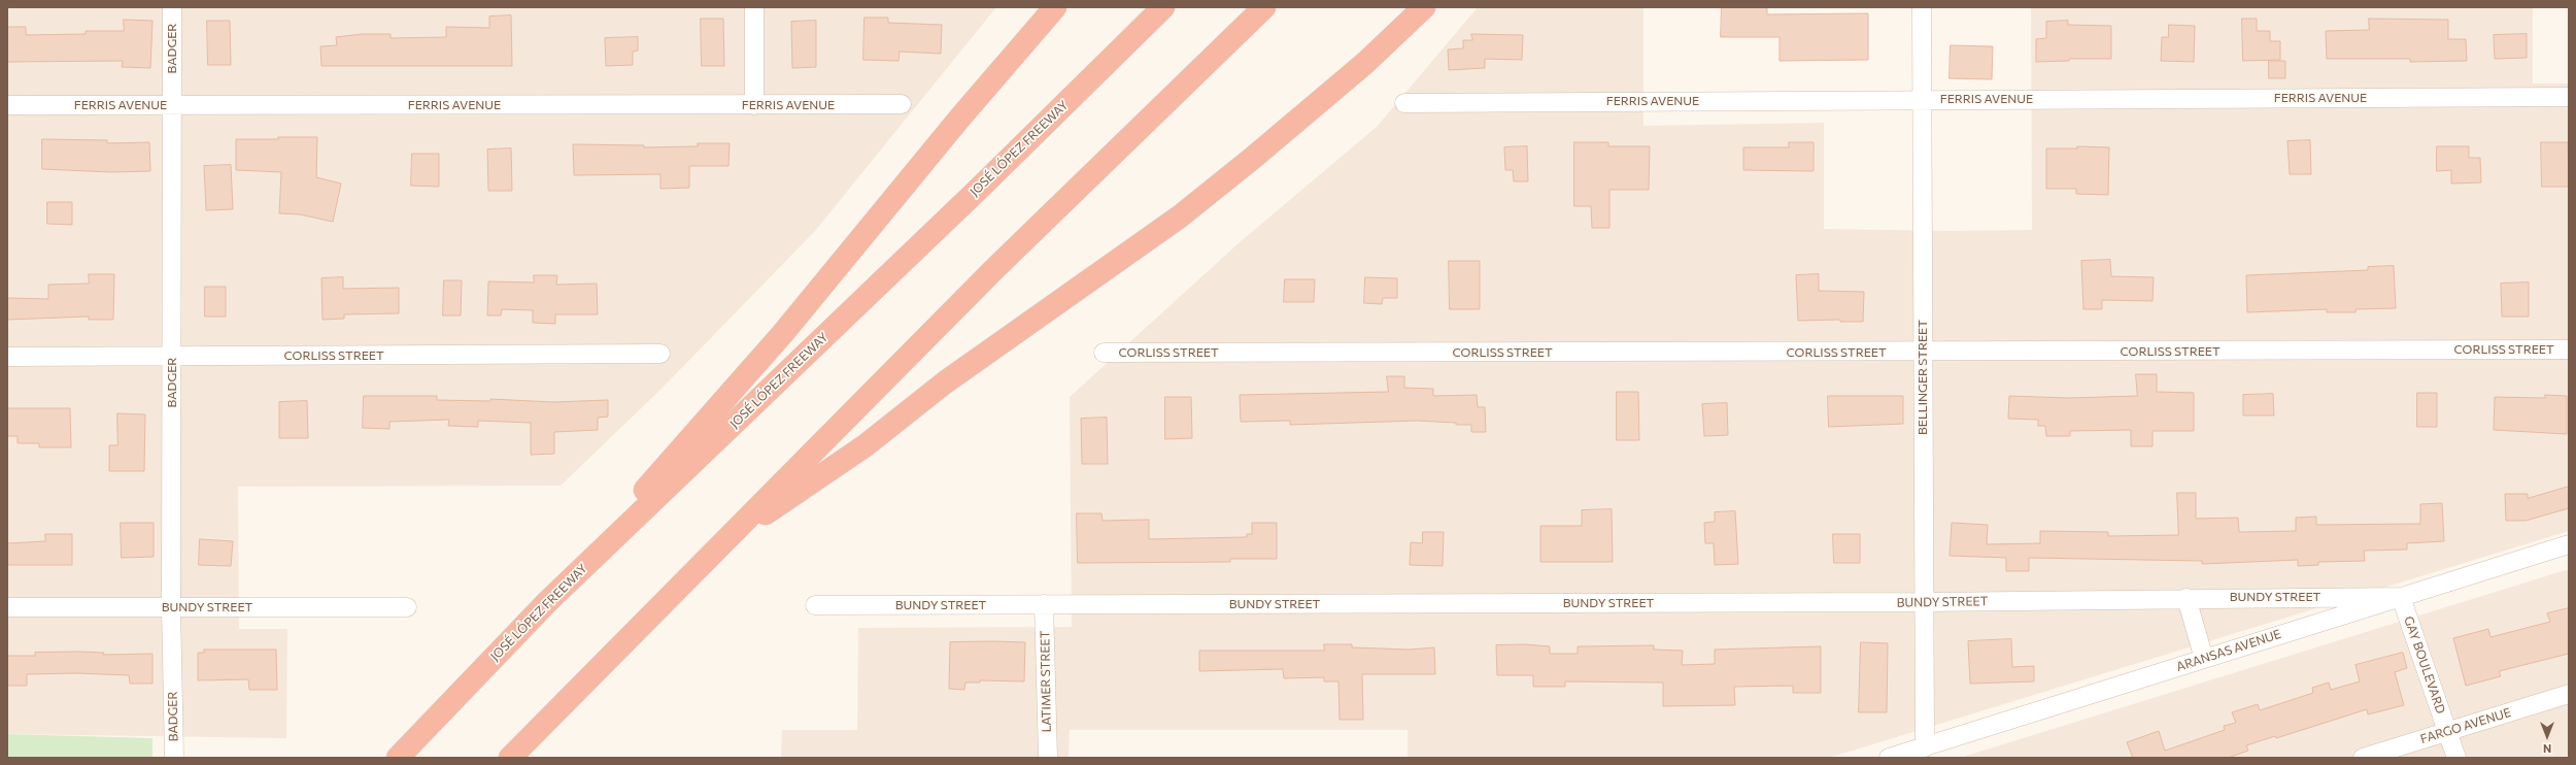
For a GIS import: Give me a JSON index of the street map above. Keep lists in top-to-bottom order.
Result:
{
  "streets": {
    "highway": ["JOSÉ LÓPEZ FREEWAY"],
    "street": [
      "BADGER",
      "FERRIS AVENUE",
      "CORLISS STREET",
      "BELLINGER STREET",
      "BUNDY STREET",
      "ARANSAS AVENUE",
      "GAY BOULEVARD",
      "LATIMER STREET",
      "FARGO AVENUE"
    ]
  },
  "crossings": [
    ["BADGER", "FERRIS AVENUE"],
    ["BADGER", "CORLISS STREET"],
    ["BADGER", "BUNDY STREET"],
    ["FERRIS AVENUE", "BELLINGER STREET"],
    ["CORLISS STREET", "BELLINGER STREET"],
    ["BELLINGER STREET", "BUNDY STREET"],
    ["BELLINGER STREET", "ARANSAS AVENUE"],
    ["BUNDY STREET", "ARANSAS AVENUE"],
    ["BUNDY STREET", "GAY BOULEVARD"],
    ["BUNDY STREET", "LATIMER STREET"],
    ["ARANSAS AVENUE", "GAY BOULEVARD"],
    ["GAY BOULEVARD", "FARGO AVENUE"]
  ],
  "north": "bottom"
}
